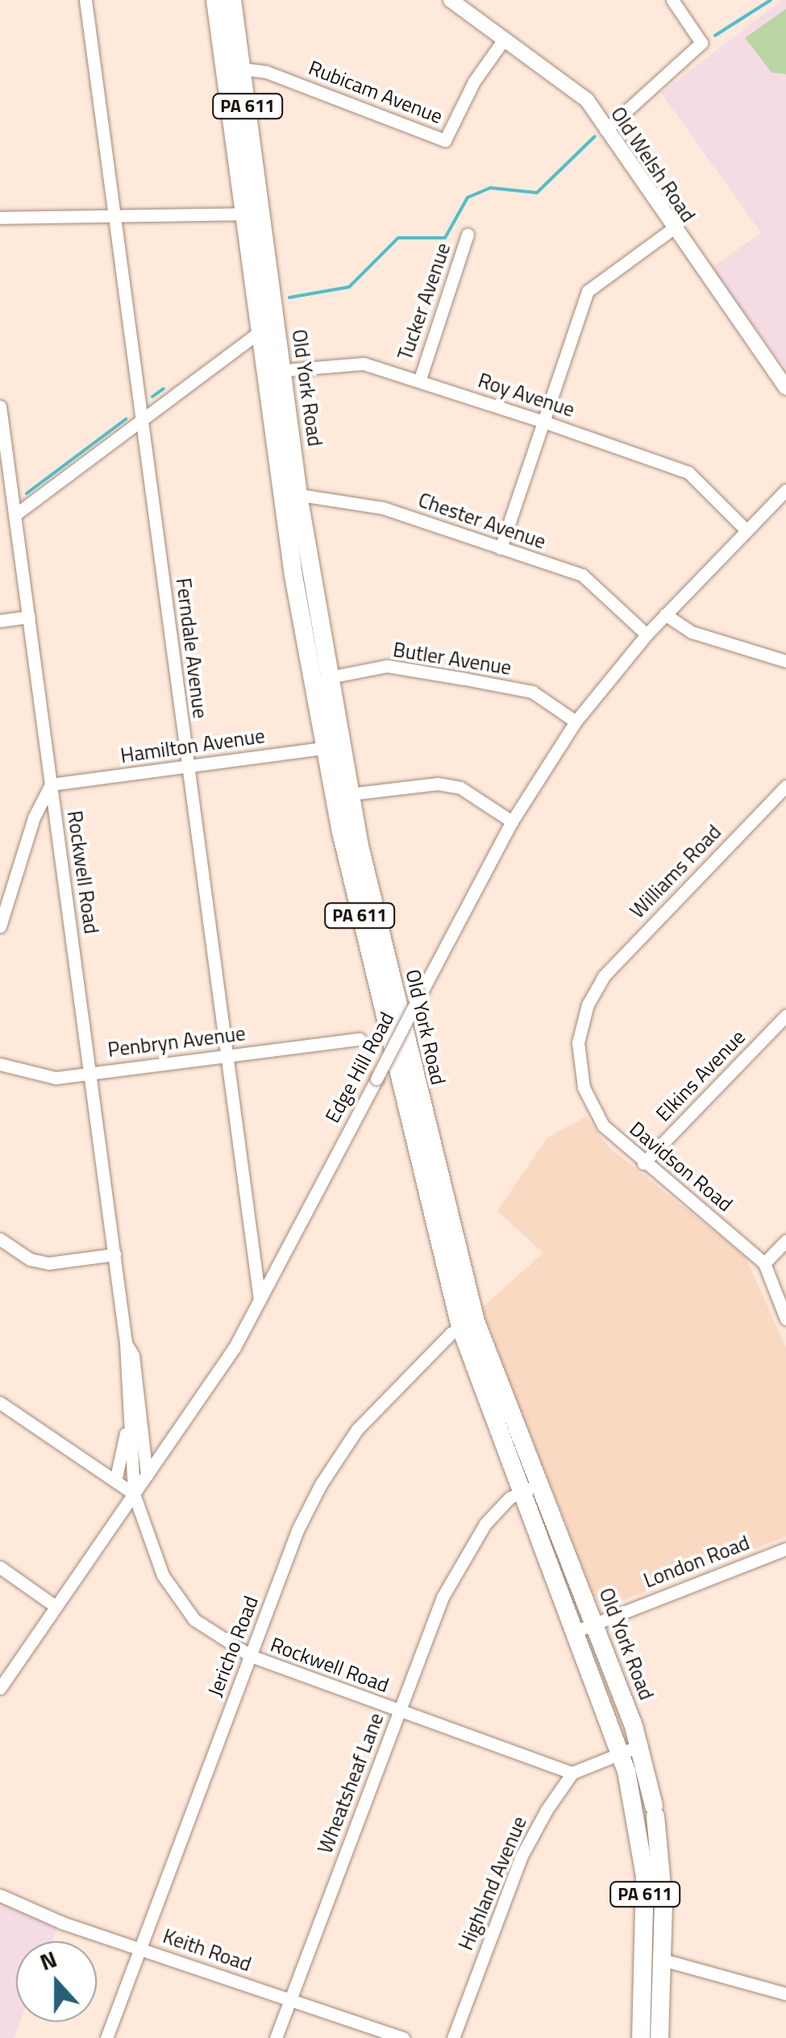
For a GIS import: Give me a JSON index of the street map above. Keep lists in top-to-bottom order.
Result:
{
  "streets": {
    "highway": ["PA 611", "Old York Road"],
    "main road": ["Old Welsh Road"],
    "street": [
      "Rubicam Avenue",
      "Tucker Avenue",
      "Roy Avenue",
      "Chester Avenue",
      "Ferndale Avenue",
      "Butler Avenue",
      "Hamilton Avenue",
      "Williams Road",
      "Rockwell Road",
      "Penbryn Avenue",
      "Edge Hill Road",
      "Elkins Avenue",
      "Davidson Road",
      "London Road",
      "Jericho Road",
      "Wheatsheaf Lane",
      "Highland Avenue",
      "Keith Road"
    ]
  },
  "crossings": [
    ["Rubicam Avenue", "Old Welsh Road"],
    ["Rubicam Avenue", "Old York Road"],
    ["Tucker Avenue", "Roy Avenue"],
    ["Old York Road", "Roy Avenue"],
    ["Old York Road", "Chester Avenue"],
    ["Old York Road", "Butler Avenue"],
    ["Old York Road", "Hamilton Avenue"],
    ["Old York Road", "London Road"],
    ["Old York Road", "Jericho Road"],
    ["Old York Road", "Wheatsheaf Lane"],
    ["Roy Avenue", "Edge Hill Road"],
    ["Chester Avenue", "Edge Hill Road"],
    ["Ferndale Avenue", "Hamilton Avenue"],
    ["Ferndale Avenue", "Penbryn Avenue"],
    ["Ferndale Avenue", "Edge Hill Road"],
    ["Butler Avenue", "Edge Hill Road"],
    ["Hamilton Avenue", "Rockwell Road"],
    ["Williams Road", "Davidson Road"],
    ["Rockwell Road", "Penbryn Avenue"],
    ["Rockwell Road", "Edge Hill Road"],
    ["Rockwell Road", "Jericho Road"],
    ["Rockwell Road", "Wheatsheaf Lane"],
    ["Rockwell Road", "Highland Avenue"],
    ["Elkins Avenue", "Davidson Road"],
    ["Jericho Road", "Keith Road"],
    ["Wheatsheaf Lane", "Keith Road"]
  ],
  "north": "top"
}
